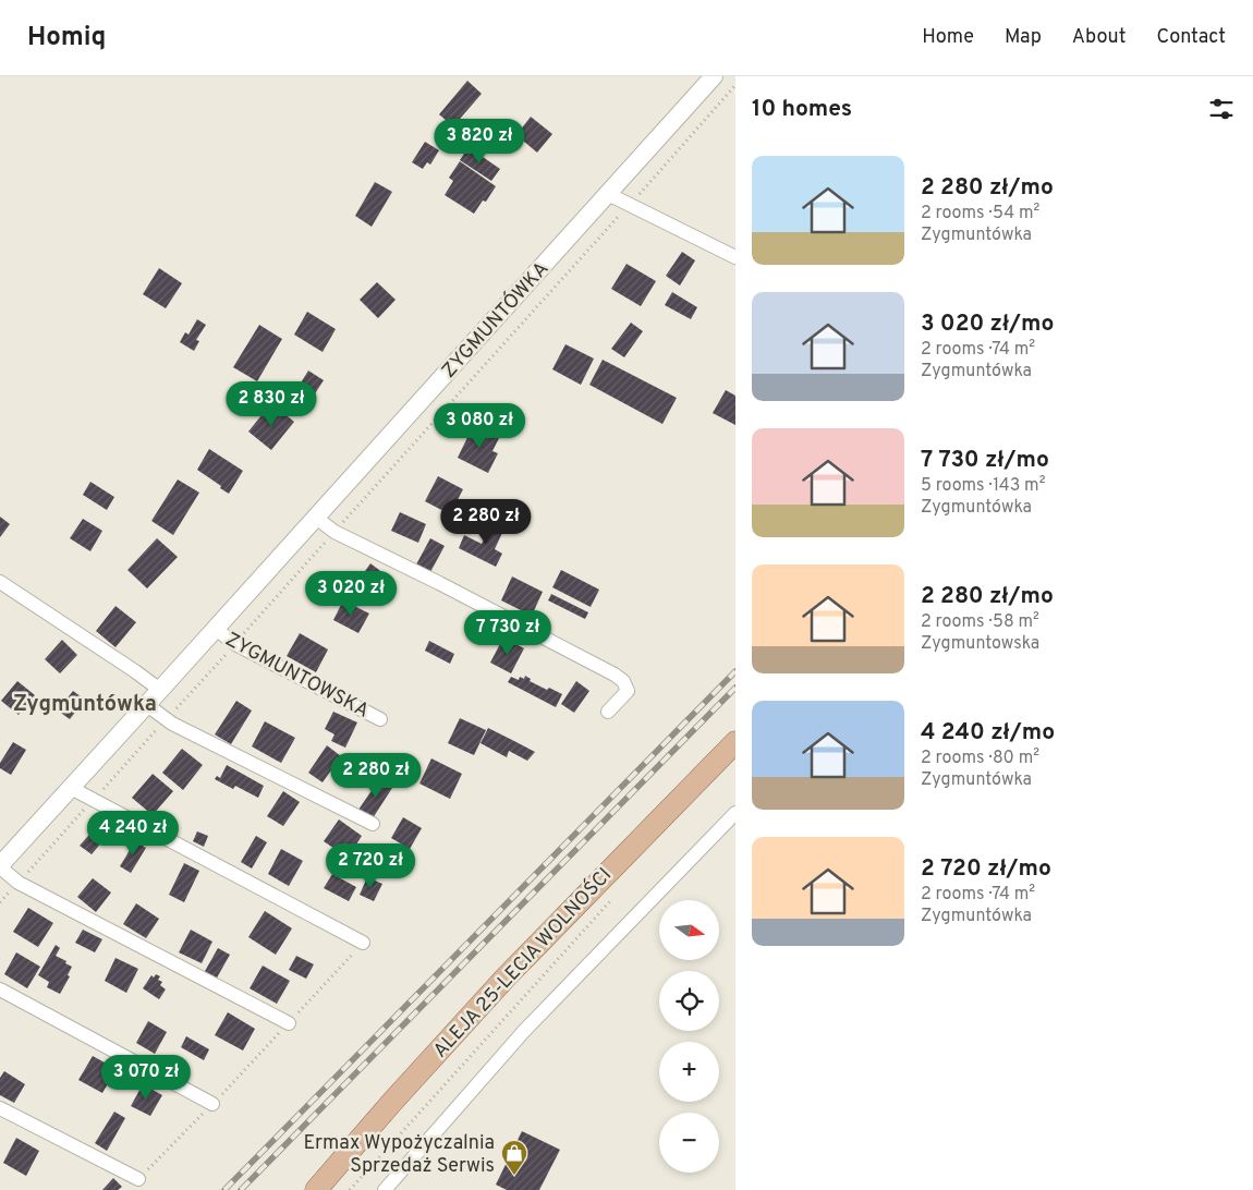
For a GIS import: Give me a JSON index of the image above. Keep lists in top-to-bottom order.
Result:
{
  "streets": {
    "main road": ["ALEJA 25-LECIA WOLNOŚCI"],
    "street": ["ZYGMUNTÓWKA", "ZYGMUNTOWSKA"]
  },
  "crossings": [
    ["ZYGMUNTÓWKA", "ZYGMUNTOWSKA"]
  ],
  "districts": ["Zygmuntówka"],
  "places": {
    "shop": ["Ermax Wypożyczalnia Sprzedaż Serwis"]
  },
  "north": "right",
  "page": {
    "header": "Homiq",
    "nav": [
      "Home",
      "Map",
      "About",
      "Contact"
    ],
    "heading": "10 homes",
    "price": [
      "3 820 zł",
      "2 830 zł",
      "3 080 zł",
      "2 280 zł",
      "3 020 zł",
      "7 730 zł",
      "2 280 zł",
      "4 240 zł",
      "2 720 zł",
      "3 070 zł"
    ],
    "list": [
      {
        "name": "2 280 zł/mo",
        "note": "2 rooms · 54 m² · Zygmuntówka"
      },
      {
        "name": "3 020 zł/mo",
        "note": "2 rooms · 74 m² · Zygmuntówka"
      },
      {
        "name": "7 730 zł/mo",
        "note": "5 rooms · 143 m² · Zygmuntówka"
      },
      {
        "name": "2 280 zł/mo",
        "note": "2 rooms · 58 m² · Zygmuntowska"
      },
      {
        "name": "4 240 zł/mo",
        "note": "2 rooms · 80 m² · Zygmuntówka"
      },
      {
        "name": "2 720 zł/mo",
        "note": "2 rooms · 74 m² · Zygmuntówka"
      }
    ],
    "map_buttons": ["+", "−"]
  }
}
